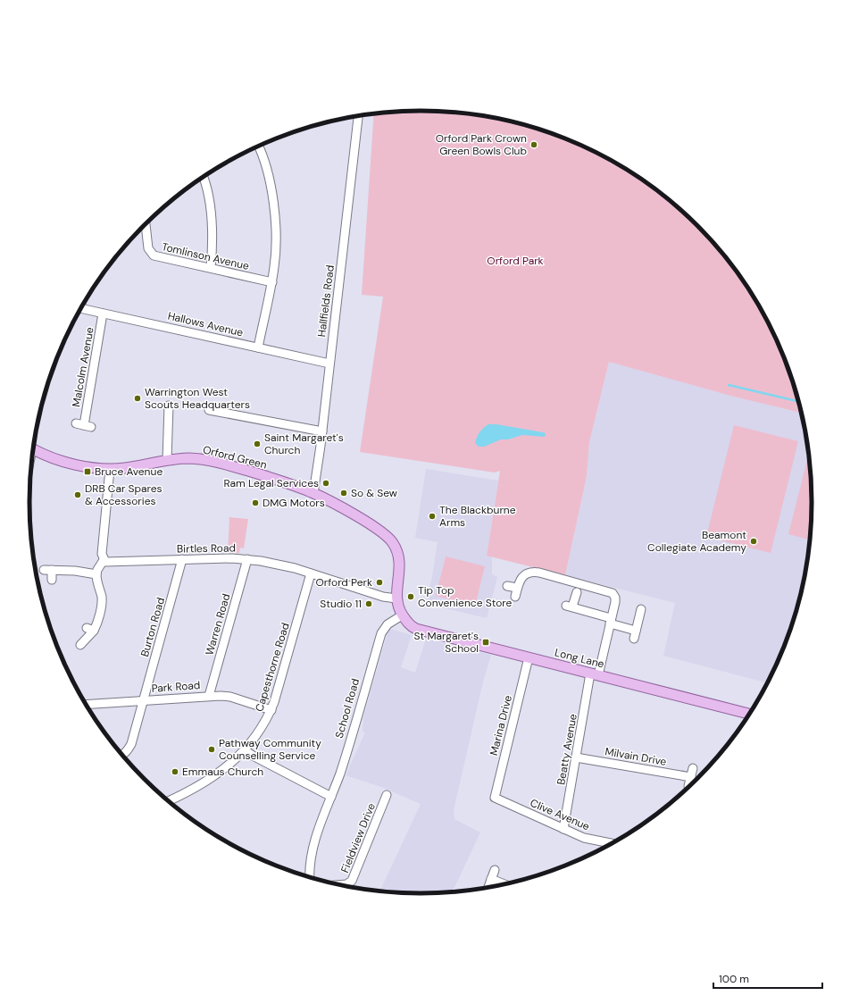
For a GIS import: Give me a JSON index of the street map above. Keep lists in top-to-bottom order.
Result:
{
  "streets": {
    "main road": ["Orford Green", "Long Lane"],
    "street": [
      "Tomlinson Avenue",
      "Hallfields Road",
      "Hallows Avenue",
      "Malcolm Avenue",
      "Birtles Road",
      "Warren Road",
      "Burton Road",
      "Capesthorne Road",
      "Park Road",
      "School Road",
      "Marina Drive",
      "Beatty Avenue",
      "Milvain Drive",
      "Clive Avenue",
      "Fieldview Drive"
    ]
  },
  "crossings": [
    ["Hallfields Road", "Hallows Avenue"],
    ["Hallfields Road", "Orford Green"],
    ["Hallows Avenue", "Malcolm Avenue"],
    ["Orford Green", "Birtles Road"],
    ["Birtles Road", "Warren Road"],
    ["Birtles Road", "Burton Road"],
    ["Birtles Road", "Capesthorne Road"],
    ["Warren Road", "Park Road"],
    ["Burton Road", "Park Road"],
    ["Long Lane", "School Road"],
    ["Long Lane", "Marina Drive"],
    ["Long Lane", "Beatty Avenue"],
    ["Capesthorne Road", "Park Road"],
    ["Marina Drive", "Clive Avenue"],
    ["Beatty Avenue", "Milvain Drive"],
    ["Beatty Avenue", "Clive Avenue"]
  ],
  "parks": ["Orford Park"],
  "places": {
    "other": [
      "Orford Park Crown Green Bowls Club",
      "Warrington West Scouts Headquarters",
      "Saint Margaret's Church",
      "Ram Legal Services",
      "So & Sew",
      "DRB Car Spares & Accessories",
      "DMG Motors",
      "The Blackburne Arms",
      "Beamont Collegiate Academy",
      "Orford Perk",
      "Tip Top Convenience Store",
      "Studio 11",
      "Pathway Community Counselling Service",
      "Emmaus Church"
    ],
    "transit": ["Bruce Avenue", "St Margaret's School"]
  },
  "scale_bar": "100 m"
}
